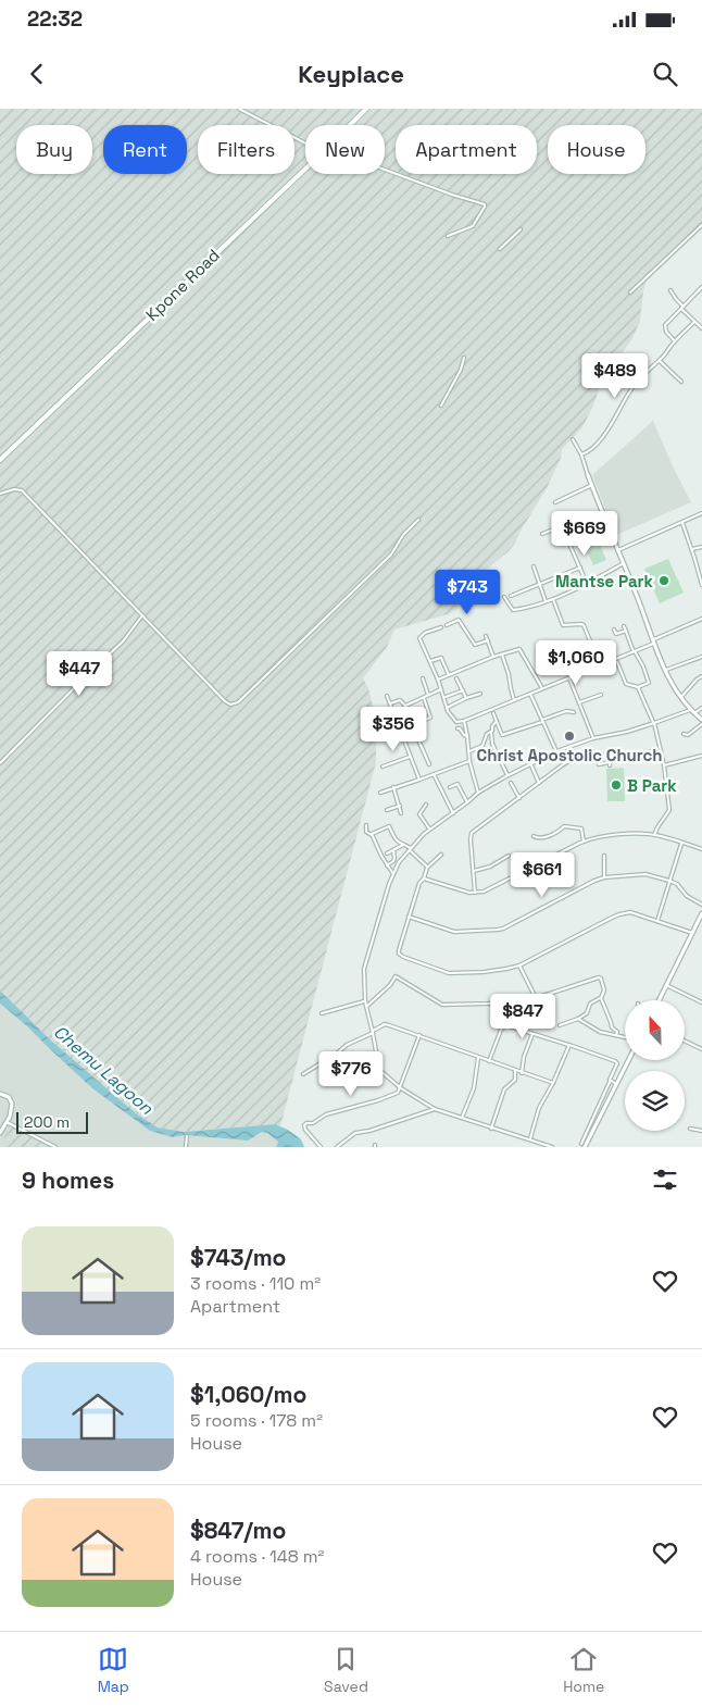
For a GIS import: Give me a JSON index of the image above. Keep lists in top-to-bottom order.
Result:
{
  "streets": {
    "main road": ["Kpone Road"]
  },
  "water": ["Chemu Lagoon"],
  "places": ["Mantse Park", "Christ Apostolic Church", "B Park"],
  "scale_bar": "200 m",
  "north": "top",
  "page": {
    "status": "22:32",
    "header": "Keyplace",
    "chip": [
      "Buy",
      "Rent",
      "Filters",
      "New",
      "Apartment",
      "House"
    ],
    "price": [
      "$489",
      "$669",
      "$743",
      "$1,060",
      "$447",
      "$356",
      "$661",
      "$847",
      "$776"
    ],
    "scale": "200 m",
    "heading": "9 homes",
    "list": [
      {
        "name": "$743/mo",
        "note": "3 rooms · 110 m² · Apartment"
      },
      {
        "name": "$1,060/mo",
        "note": "5 rooms · 178 m² · House"
      },
      {
        "name": "$847/mo",
        "note": "4 rooms · 148 m² · House"
      }
    ],
    "tabs": ["Map", "Saved", "Home"]
  }
}
